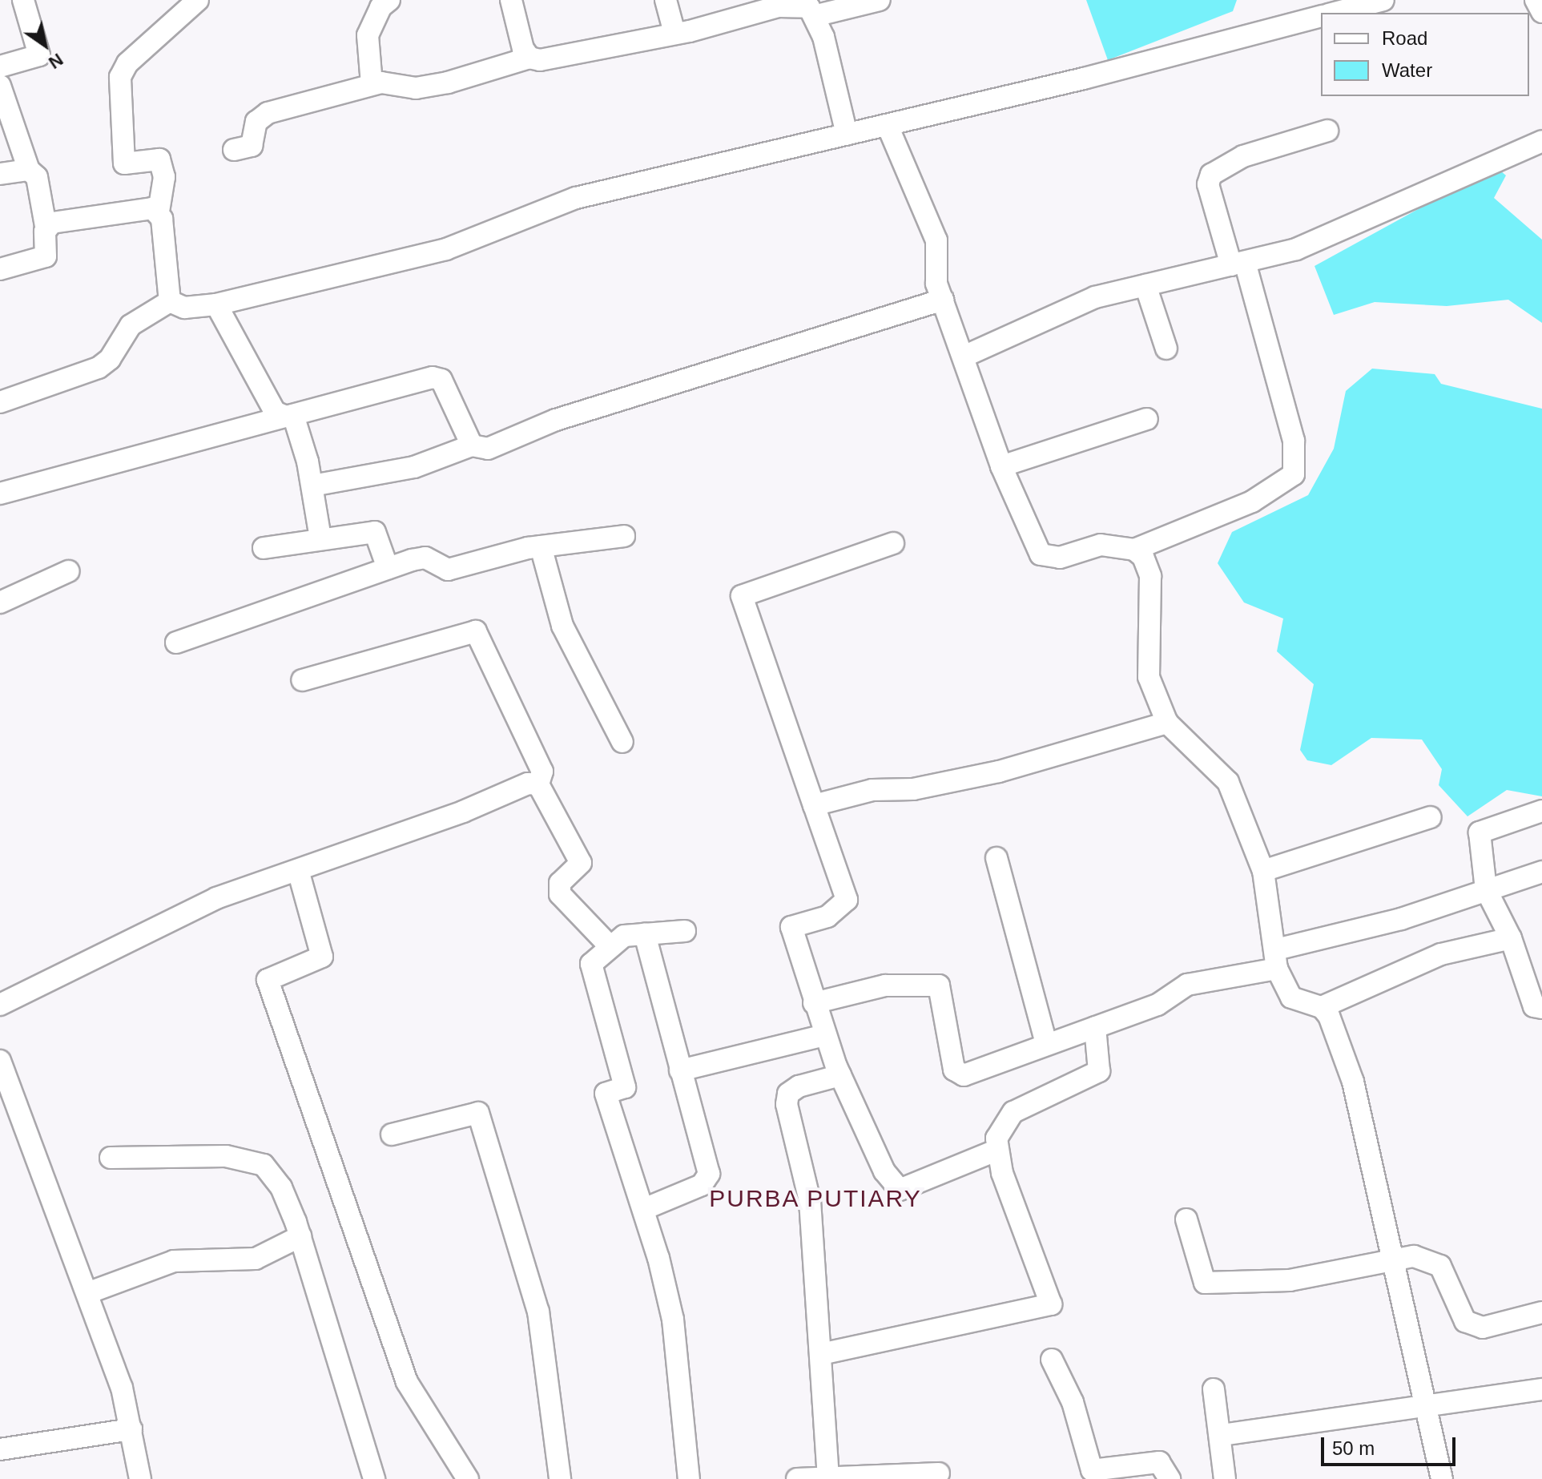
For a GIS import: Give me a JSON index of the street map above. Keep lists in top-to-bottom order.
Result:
{
  "districts": ["PURBA PUTIARY"],
  "legend": ["Road", "Water"],
  "scale_bar": "50 m",
  "north": "bottom right"
}
